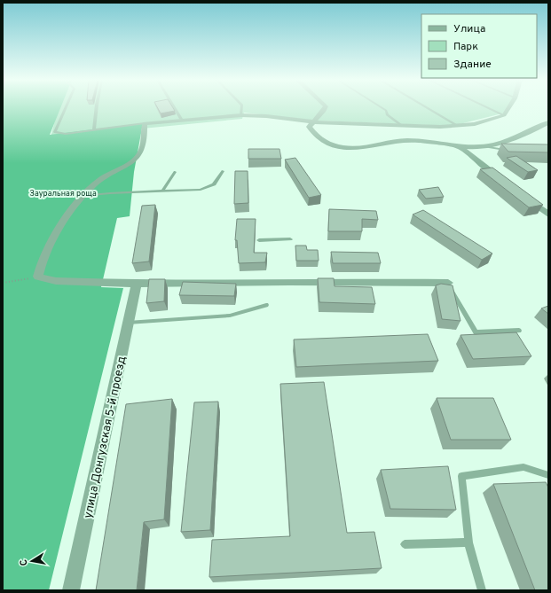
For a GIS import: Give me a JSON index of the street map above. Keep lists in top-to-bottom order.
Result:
{
  "streets": {
    "street": ["улица Донгузская 5-й проезд"]
  },
  "parks": ["Зауральная роща"],
  "legend": ["Улица", "Парк", "Здание"],
  "north": "left"
}
